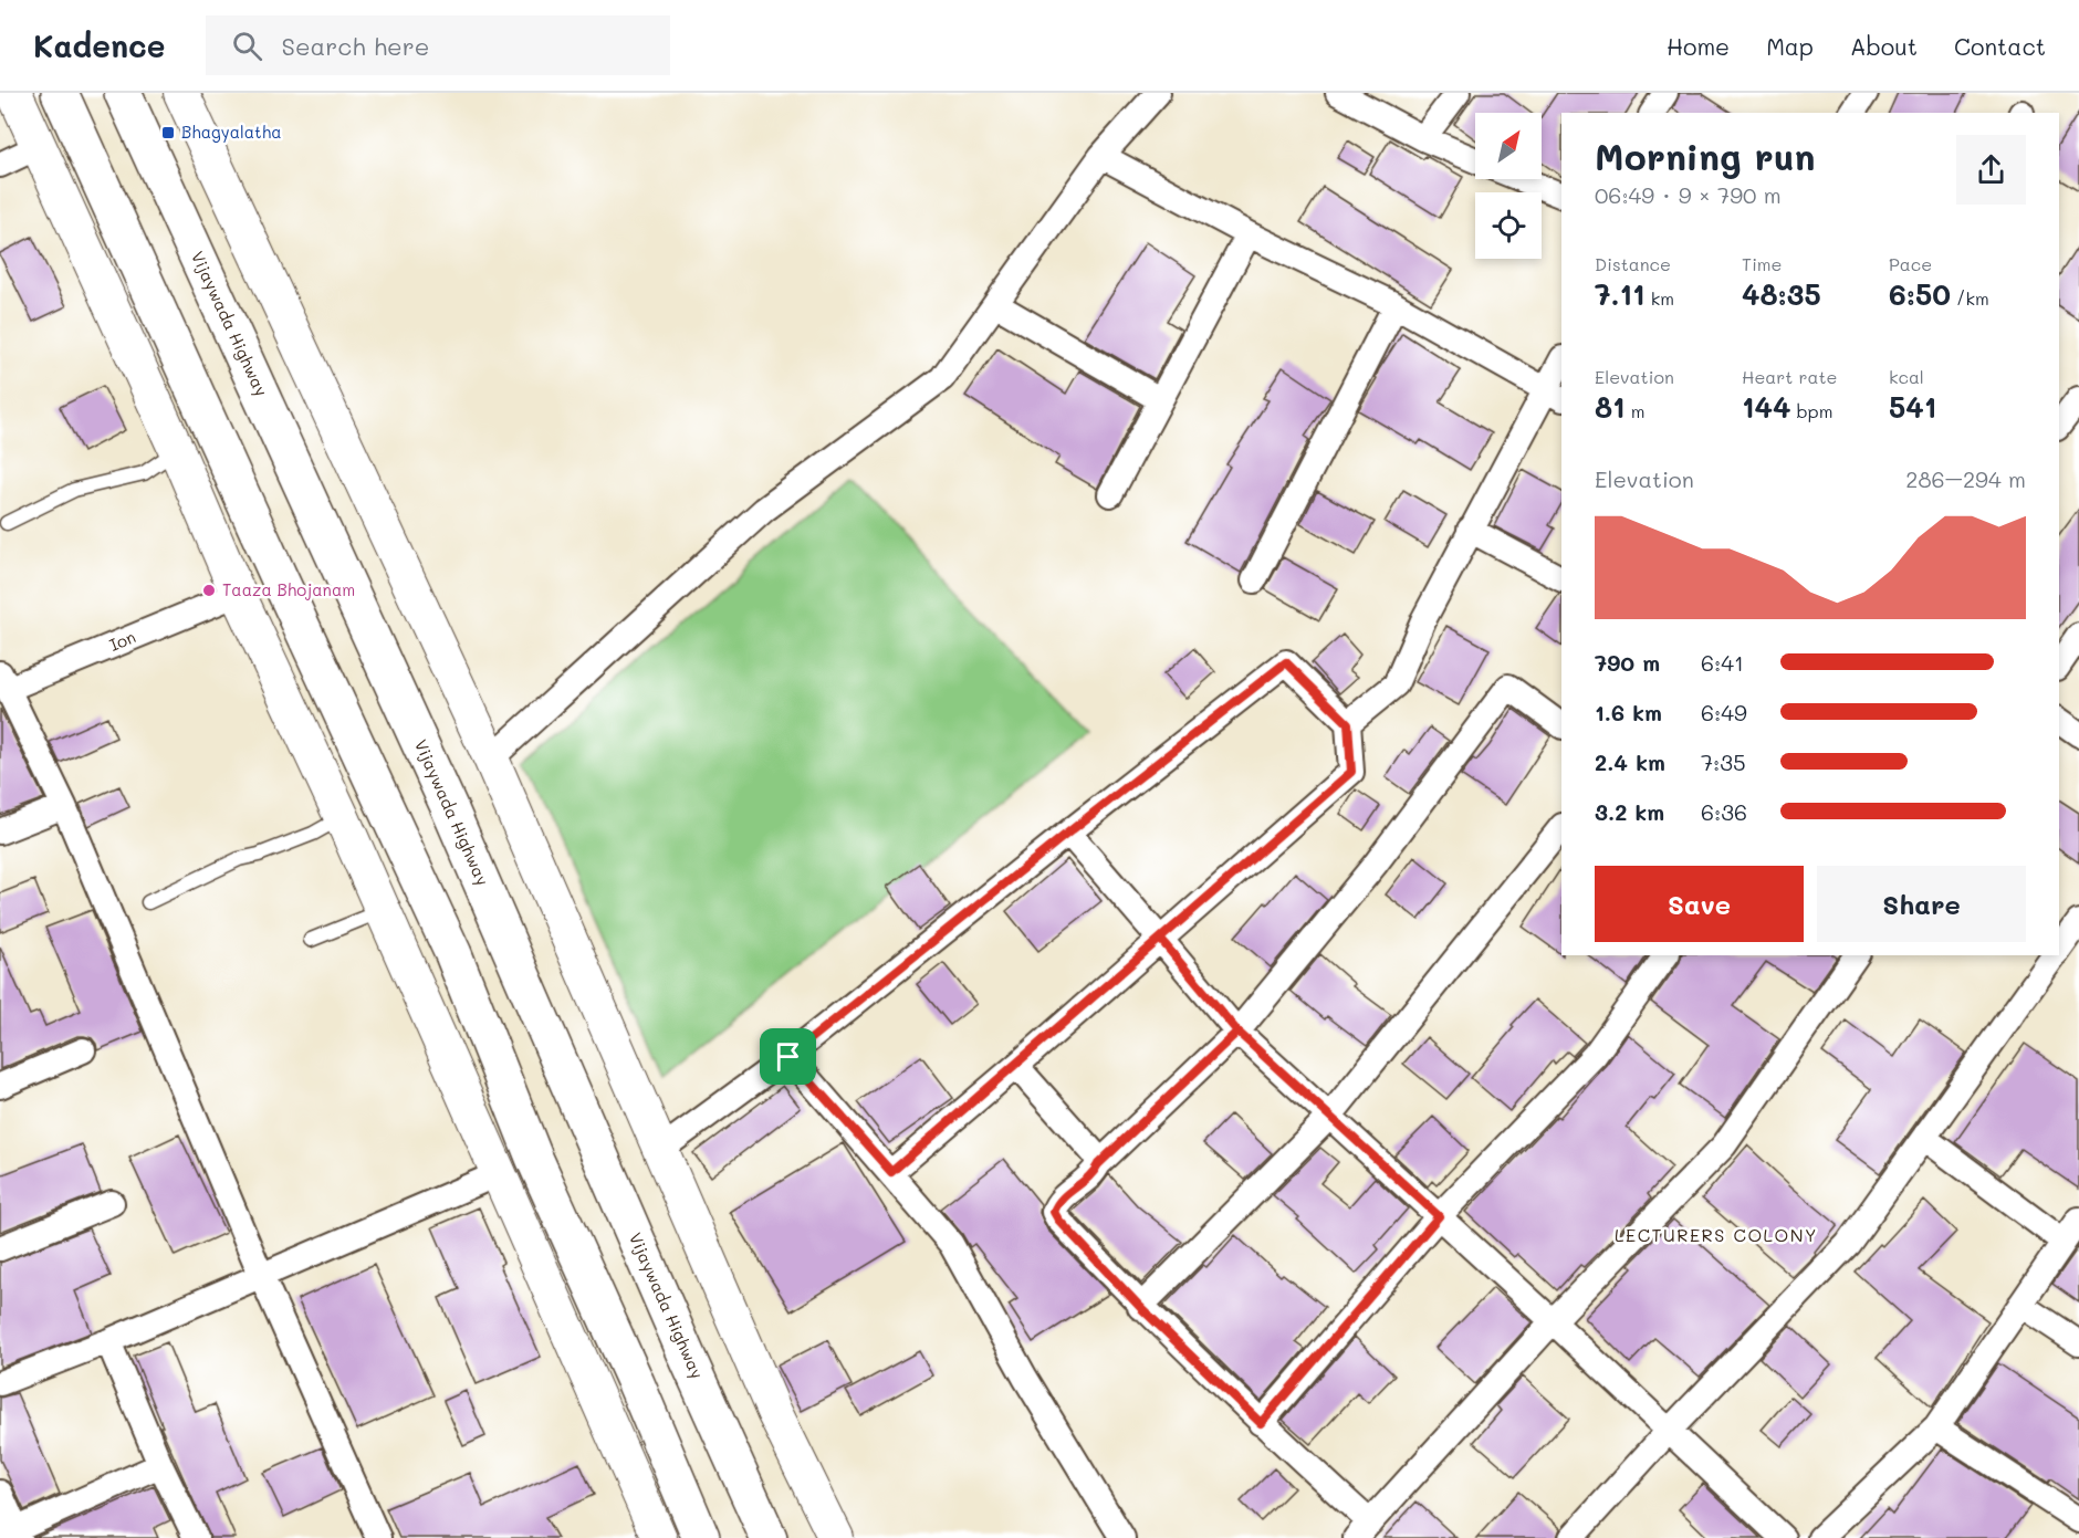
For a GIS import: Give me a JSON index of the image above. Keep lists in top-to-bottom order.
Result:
{
  "streets": {
    "highway": ["Vijaywada Highway"],
    "street": ["Ion"]
  },
  "districts": ["LECTURERS COLONY"],
  "places": {
    "transit": ["Bhagyalatha"],
    "other": ["Taaza Bhojanam"]
  },
  "north": "top right",
  "page": {
    "header": "Kadence",
    "search": "Search here",
    "nav": [
      "Home",
      "Map",
      "About",
      "Contact"
    ],
    "heading": ["Morning run", "06:49 · 9 × 790 m"],
    "stats": [
      ["Distance", "7.11 km"],
      ["Time", "48:35"],
      ["Pace", "6:50 /km"],
      ["Elevation", "81 m"],
      ["Heart rate", "144 bpm"],
      ["kcal", "541"]
    ],
    "chart": ["Elevation", "286–294 m"],
    "list": [
      {
        "name": "790 m",
        "note": "6:41"
      },
      {
        "name": "1.6 km",
        "note": "6:49"
      },
      {
        "name": "2.4 km",
        "note": "7:35"
      },
      {
        "name": "3.2 km",
        "note": "6:36"
      }
    ],
    "buttons": ["Save", "Share"]
  }
}
